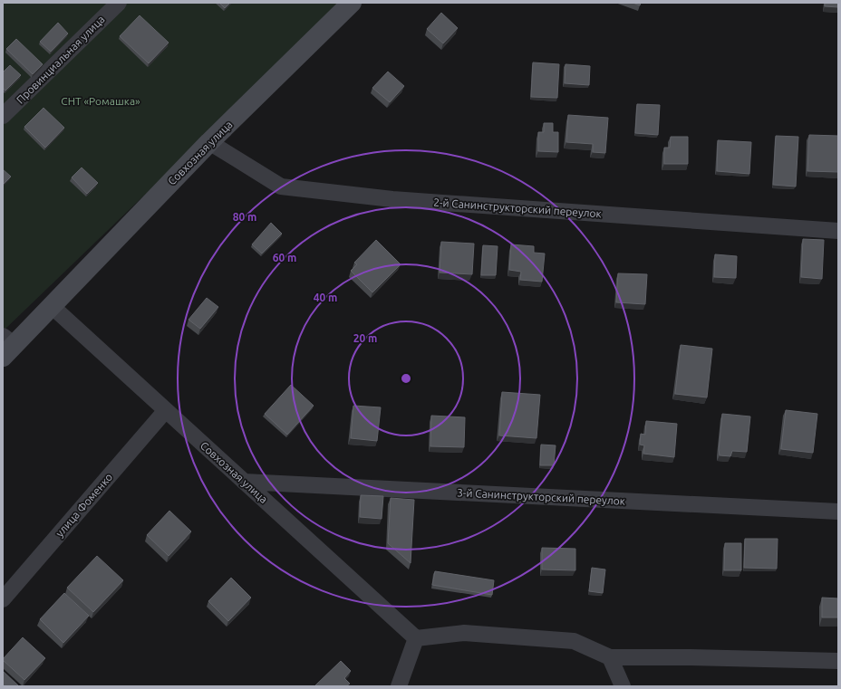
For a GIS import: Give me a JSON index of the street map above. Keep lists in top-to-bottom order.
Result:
{
  "streets": {
    "street": [
      "Провинциальная улица",
      "Совхозная улица",
      "2-й Санинструкторский переулок",
      "3-й Санинструкторский переулок",
      "улица Фоменко"
    ]
  },
  "crossings": [
    ["Совхозная улица", "2-й Санинструкторский переулок"],
    ["Совхозная улица", "3-й Санинструкторский переулок"],
    ["Совхозная улица", "улица Фоменко"]
  ],
  "parks": ["СНТ «Ромашка»"],
  "rings": [
    "80 m",
    "60 m",
    "40 m",
    "20 m"
  ]
}
